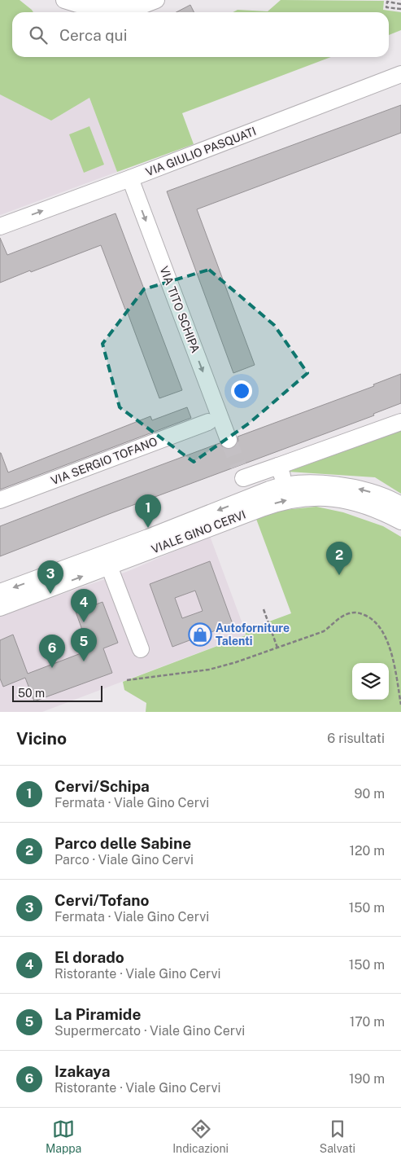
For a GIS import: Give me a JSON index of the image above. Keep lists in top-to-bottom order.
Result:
{
  "streets": {
    "street": [
      "VIA GIULIO PASQUATI",
      "VIA TITO SCHIPA",
      "VIA SERGIO TOFANO",
      "VIALE GINO CERVI"
    ]
  },
  "crossings": [
    ["VIA GIULIO PASQUATI", "VIA TITO SCHIPA"]
  ],
  "one_way": ["VIA TITO SCHIPA"],
  "places": {
    "shop": ["Autoforniture Talenti"]
  },
  "scale_bar": "50 m",
  "page": {
    "search": "Cerca qui",
    "pins": [
      "1",
      "2",
      "3",
      "4",
      "5",
      "6"
    ],
    "scale": "50 m",
    "heading": ["Vicino", "6 risultati"],
    "list": [
      {
        "mark": "1",
        "name": "Cervi/Schipa",
        "note": "Fermata · Viale Gino Cervi",
        "value": "90 m"
      },
      {
        "mark": "2",
        "name": "Parco delle Sabine",
        "note": "Parco · Viale Gino Cervi",
        "value": "120 m"
      },
      {
        "mark": "3",
        "name": "Cervi/Tofano",
        "note": "Fermata · Viale Gino Cervi",
        "value": "150 m"
      },
      {
        "mark": "4",
        "name": "El dorado",
        "note": "Ristorante · Viale Gino Cervi",
        "value": "150 m"
      },
      {
        "mark": "5",
        "name": "La Piramide",
        "note": "Supermercato · Viale Gino Cervi",
        "value": "170 m"
      },
      {
        "mark": "6",
        "name": "Izakaya",
        "note": "Ristorante · Viale Gino Cervi",
        "value": "190 m"
      }
    ],
    "nav": ["Mappa", "Indicazioni", "Salvati"]
  }
}
